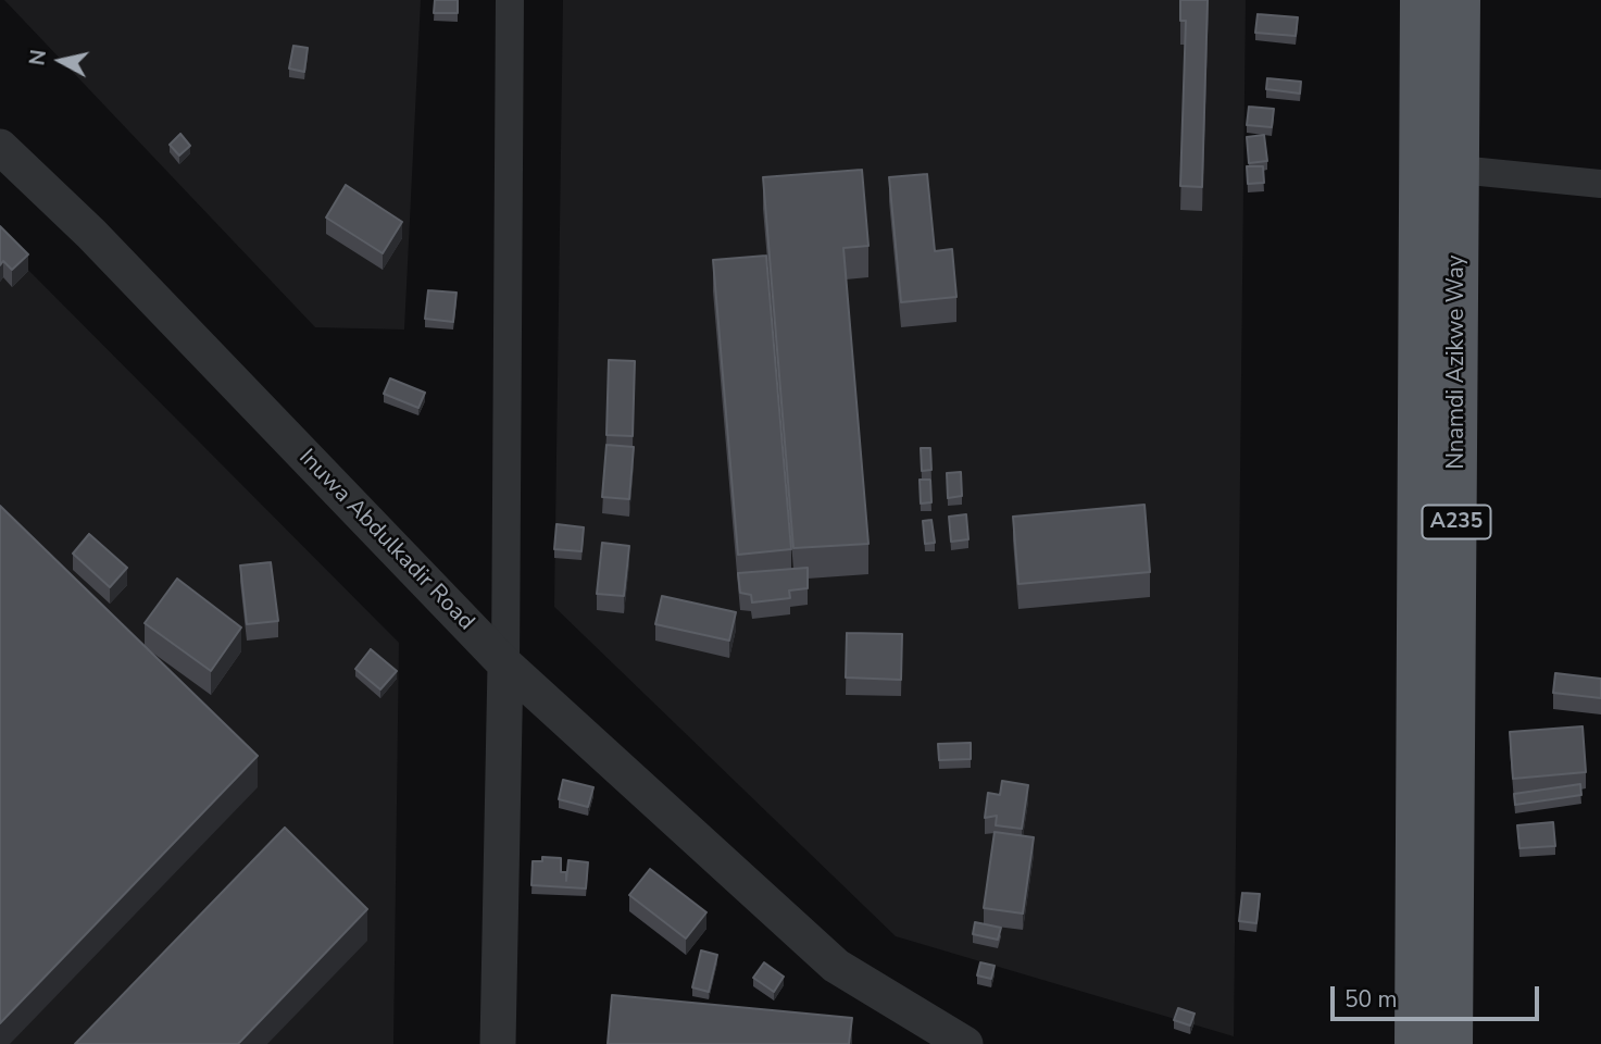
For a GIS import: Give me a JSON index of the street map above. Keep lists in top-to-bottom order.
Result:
{
  "streets": {
    "highway": ["Nnamdi Azikwe Way", "A235"],
    "street": ["Inuwa Abdulkadir Road"]
  },
  "scale_bar": "50 m",
  "north": "left"
}
